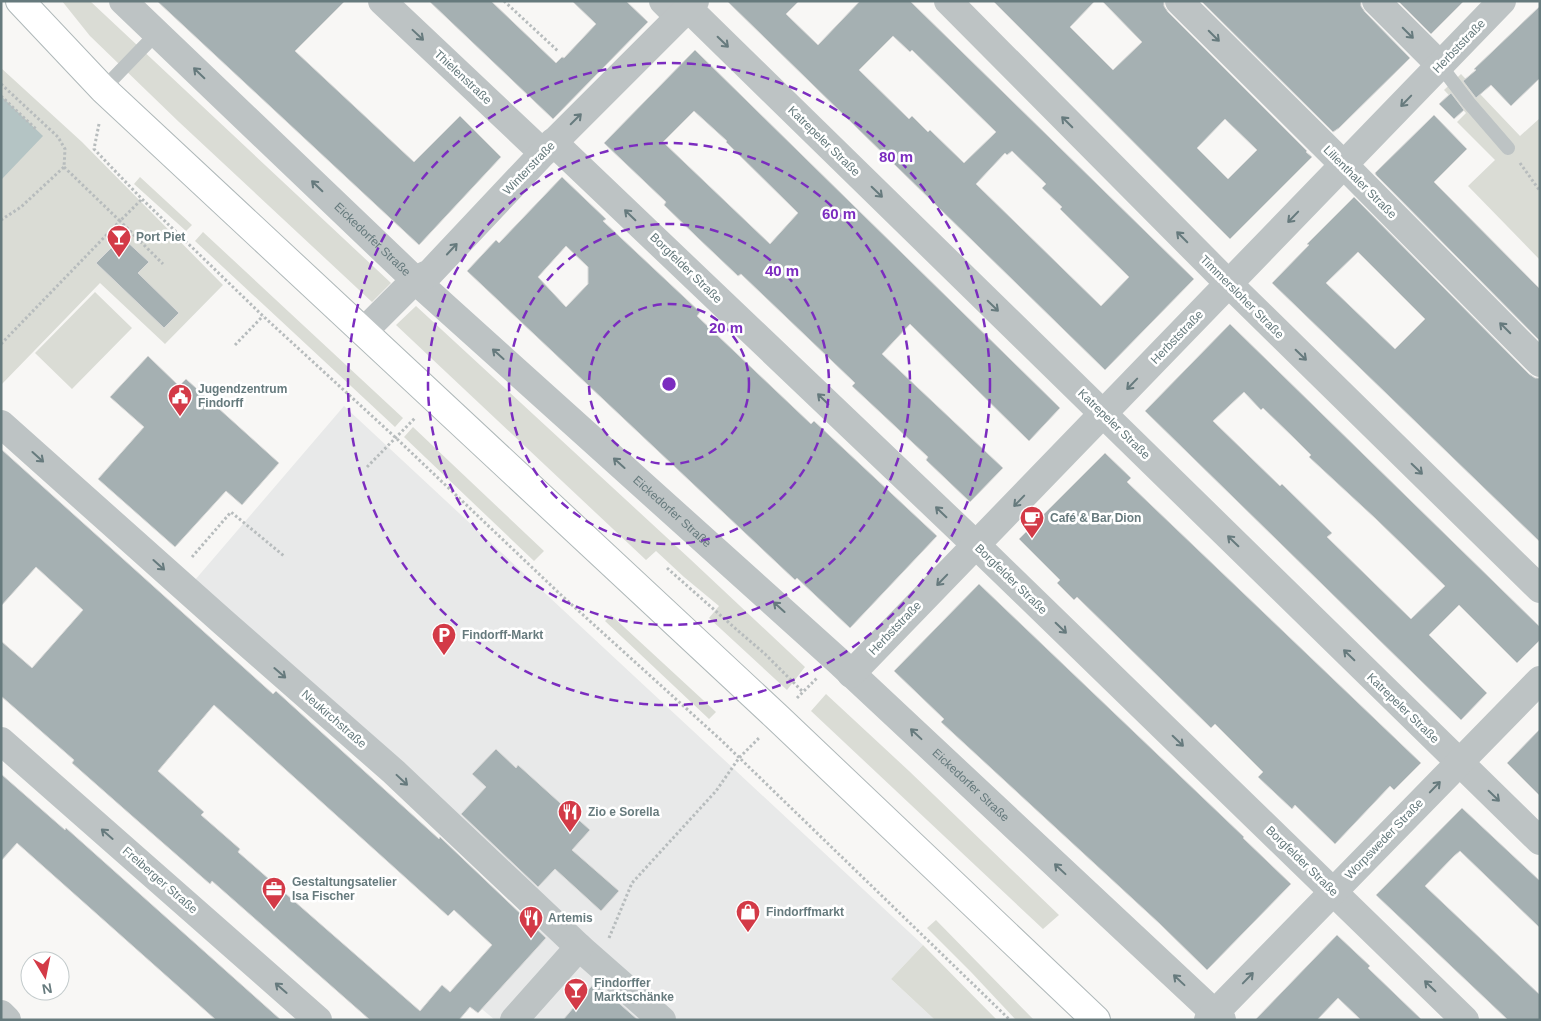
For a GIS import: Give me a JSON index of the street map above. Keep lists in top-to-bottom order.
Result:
{
  "streets": {
    "street": [
      "Herbststraße",
      "Thielenstraße",
      "Katrepeler Straße",
      "Winterstraße",
      "Lilienthaler Straße",
      "Eickedorfer Straße",
      "Borgfelder Straße",
      "Timmersloher Straße",
      "Neukirchstraße",
      "Worpsweder Straße",
      "Freiberger Straße"
    ]
  },
  "crossings": [
    ["Herbststraße", "Katrepeler Straße"],
    ["Herbststraße", "Lilienthaler Straße"],
    ["Herbststraße", "Eickedorfer Straße"],
    ["Herbststraße", "Borgfelder Straße"],
    ["Herbststraße", "Timmersloher Straße"],
    ["Thielenstraße", "Winterstraße"],
    ["Thielenstraße", "Borgfelder Straße"],
    ["Katrepeler Straße", "Winterstraße"],
    ["Katrepeler Straße", "Worpsweder Straße"],
    ["Winterstraße", "Eickedorfer Straße"],
    ["Winterstraße", "Borgfelder Straße"],
    ["Eickedorfer Straße", "Worpsweder Straße"],
    ["Borgfelder Straße", "Worpsweder Straße"]
  ],
  "one_way": [
    "Herbststraße",
    "Thielenstraße",
    "Winterstraße",
    "Eickedorfer Straße",
    "Neukirchstraße",
    "Worpsweder Straße",
    "Freiberger Straße"
  ],
  "places": {
    "bar": ["Port Piet", "Findorffer Marktschänke"],
    "public building": ["Jugendzentrum Findorff"],
    "cafe": ["Café & Bar Dion"],
    "parking": ["Findorff-Markt"],
    "restaurant": ["Zio e Sorella", "Artemis"],
    "office": ["Gestaltungsatelier Isa Fischer"],
    "shop": ["Findorffmarkt"]
  },
  "north": "bottom",
  "rings": [
    "80 m",
    "60 m",
    "40 m",
    "20 m"
  ]
}
